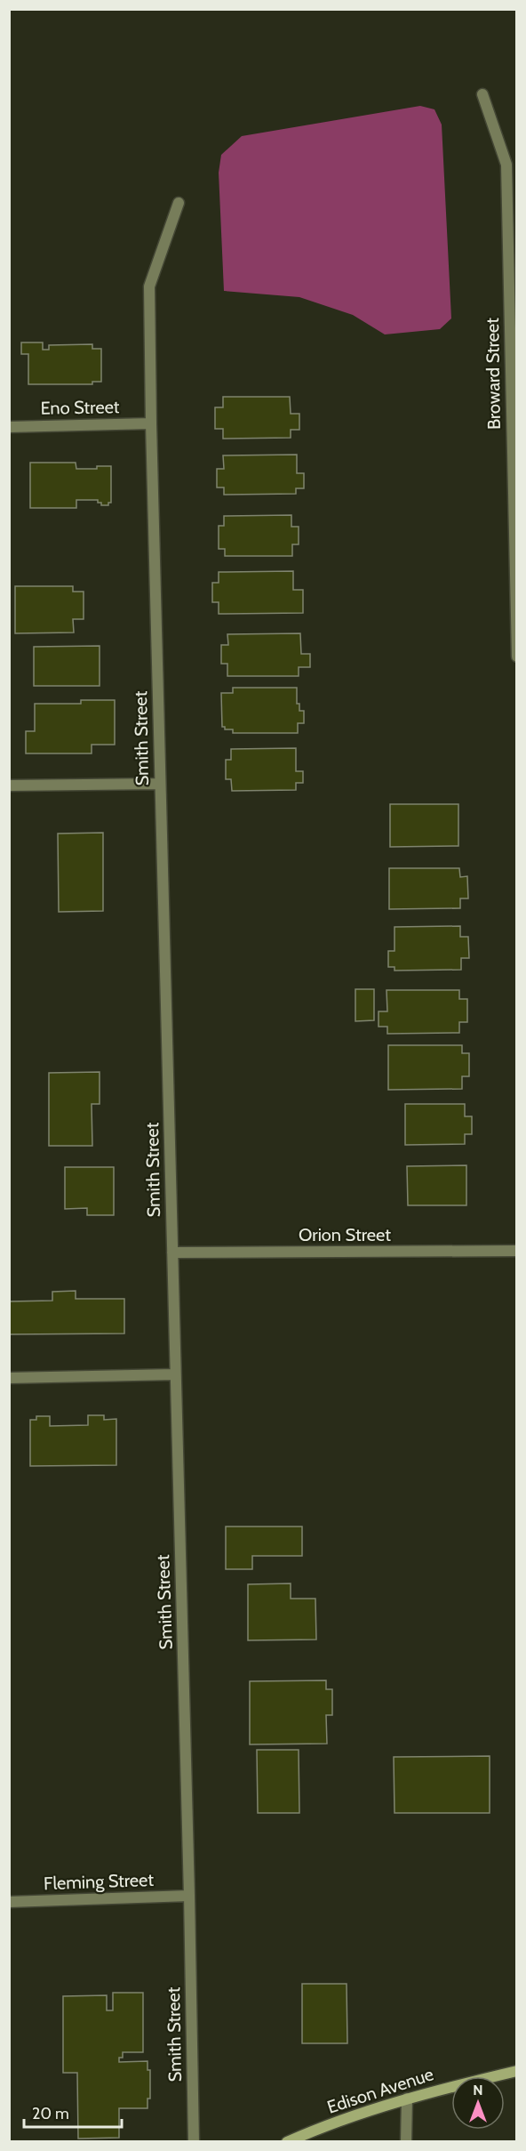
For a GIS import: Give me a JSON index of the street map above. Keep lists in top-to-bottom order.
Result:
{
  "streets": {
    "main road": ["Edison Avenue"],
    "street": [
      "Broward Street",
      "Eno Street",
      "Smith Street",
      "Orion Street",
      "Fleming Street"
    ]
  },
  "crossings": [
    ["Eno Street", "Smith Street"],
    ["Smith Street", "Orion Street"],
    ["Smith Street", "Fleming Street"]
  ],
  "scale_bar": "20 m",
  "north": "top"
}
